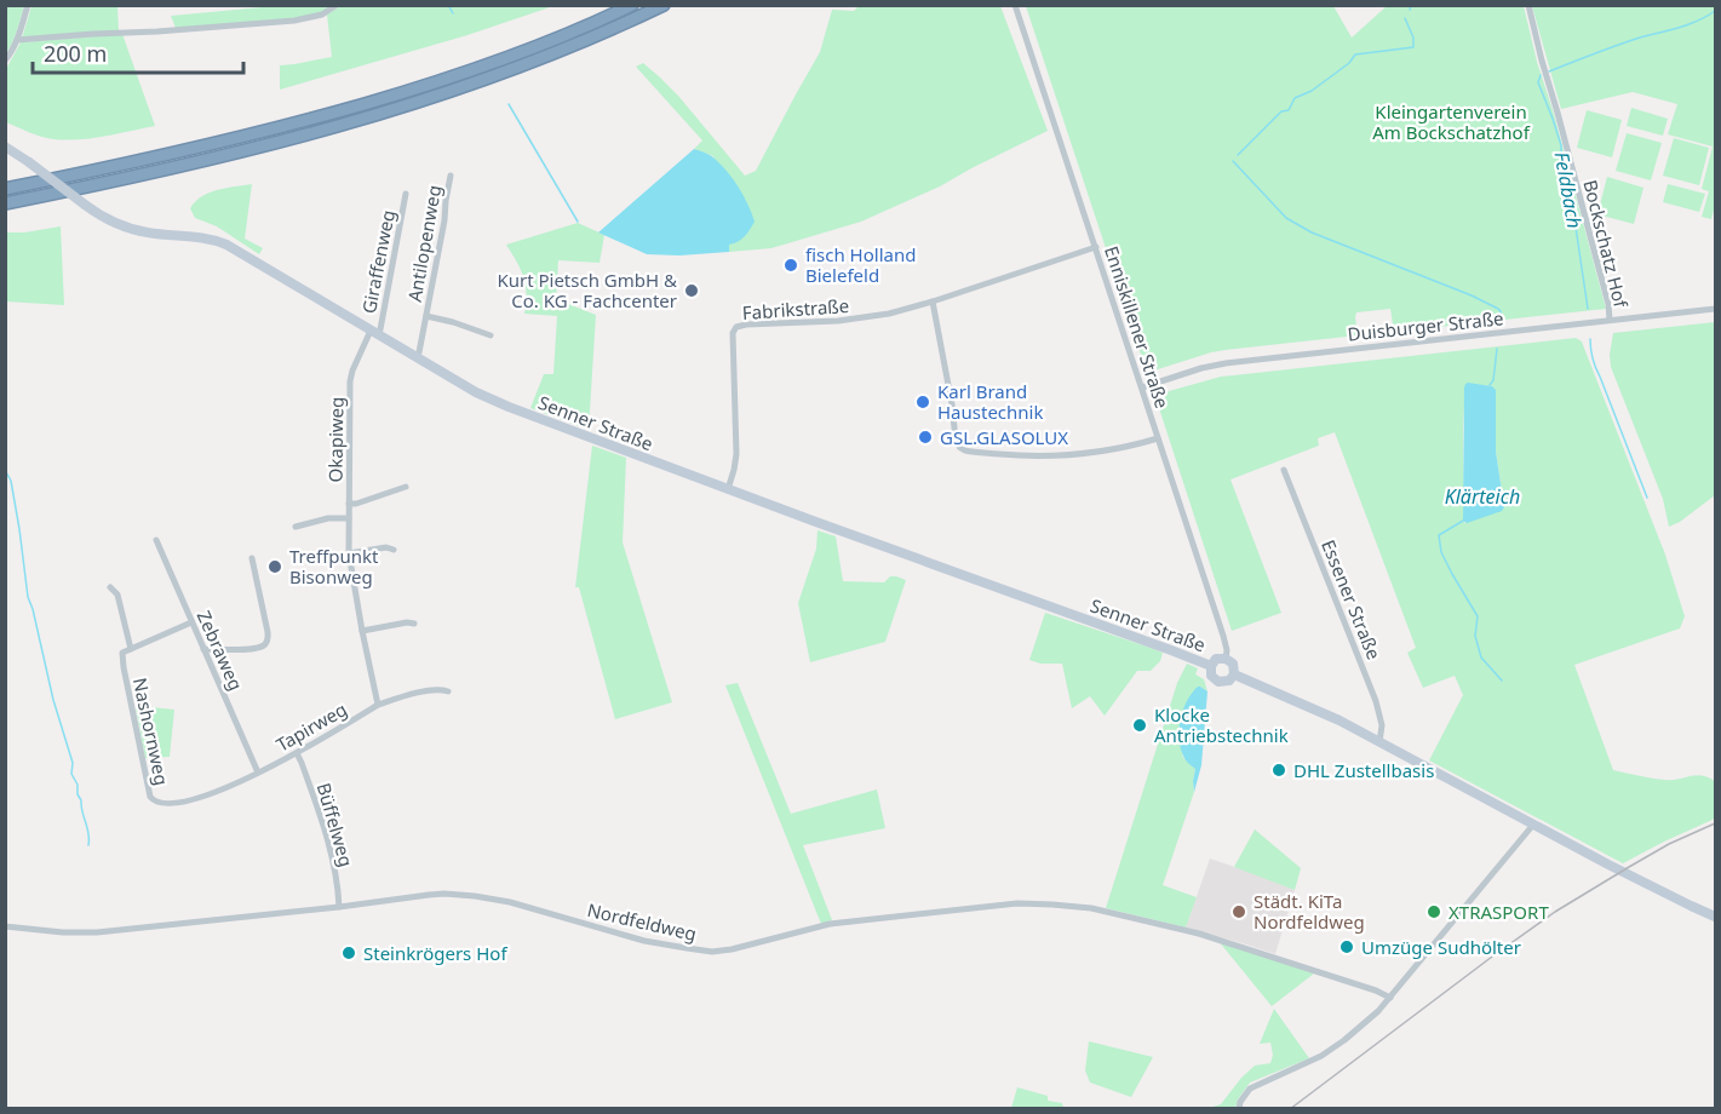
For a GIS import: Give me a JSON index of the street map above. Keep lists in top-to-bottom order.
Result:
{
  "streets": {
    "street": [
      "Antilopenweg",
      "Bockschatz Hof",
      "Giraffenweg",
      "Fabrikstraße",
      "Duisburger Straße",
      "Enniskillener Straße",
      "Senner Straße",
      "Okapiweg",
      "Essener Straße",
      "Zebraweg",
      "Tapirweg",
      "Nashornweg",
      "Büffelweg",
      "Nordfeldweg"
    ]
  },
  "crossings": [
    ["Antilopenweg", "Senner Straße"],
    ["Bockschatz Hof", "Duisburger Straße"],
    ["Giraffenweg", "Senner Straße"],
    ["Giraffenweg", "Okapiweg"],
    ["Fabrikstraße", "Enniskillener Straße"],
    ["Fabrikstraße", "Senner Straße"],
    ["Duisburger Straße", "Enniskillener Straße"],
    ["Enniskillener Straße", "Senner Straße"],
    ["Senner Straße", "Okapiweg"],
    ["Okapiweg", "Tapirweg"],
    ["Zebraweg", "Tapirweg"],
    ["Zebraweg", "Nashornweg"],
    ["Tapirweg", "Nashornweg"],
    ["Tapirweg", "Büffelweg"],
    ["Büffelweg", "Nordfeldweg"]
  ],
  "water": ["Feldbach", "Klärteich"],
  "parks": ["Kleingartenverein Am Bockschatzhof"],
  "places": [
    "fisch Holland Bielefeld",
    "Kurt Pietsch GmbH & Co. KG - Fachcenter",
    "Karl Brand Haustechnik",
    "GSL.GLASOLUX",
    "Treffpunkt Bisonweg",
    "Klocke Antriebstechnik",
    "DHL Zustellbasis",
    "Städt. KiTa Nordfeldweg",
    "XTRASPORT",
    "Umzüge Sudhölter",
    "Steinkrögers Hof"
  ],
  "scale_bar": "200 m"
}
